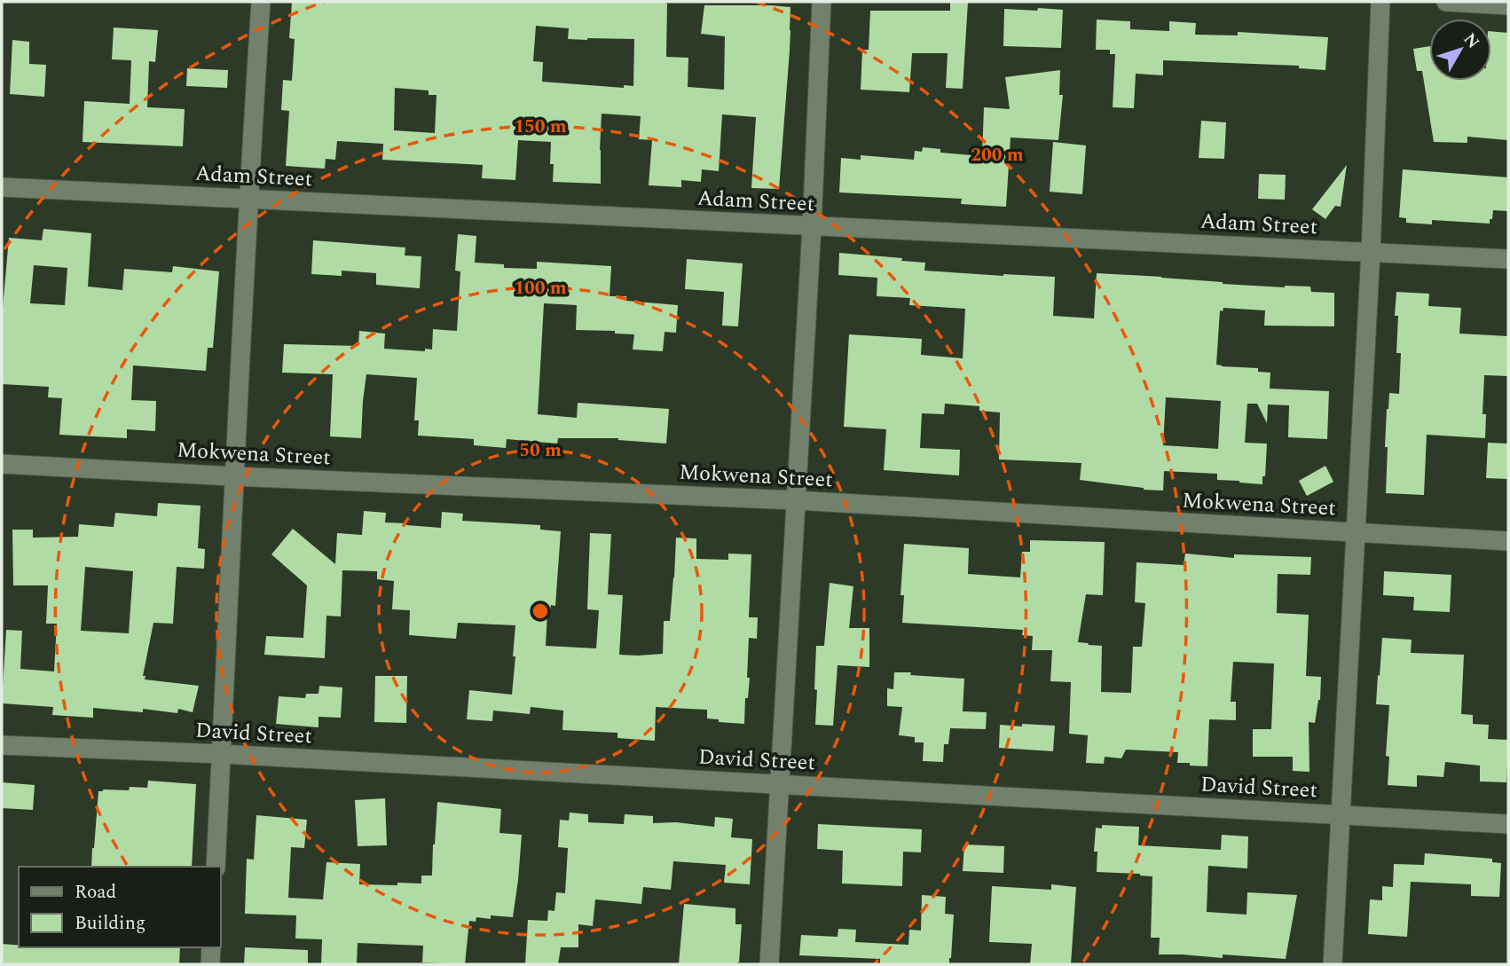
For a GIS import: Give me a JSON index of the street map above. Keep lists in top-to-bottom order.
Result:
{
  "streets": {
    "street": ["Adam Street", "Mokwena Street", "David Street"]
  },
  "legend": ["Road", "Building"],
  "north": "top right",
  "rings": [
    "150 m",
    "200 m",
    "100 m",
    "50 m"
  ]
}
